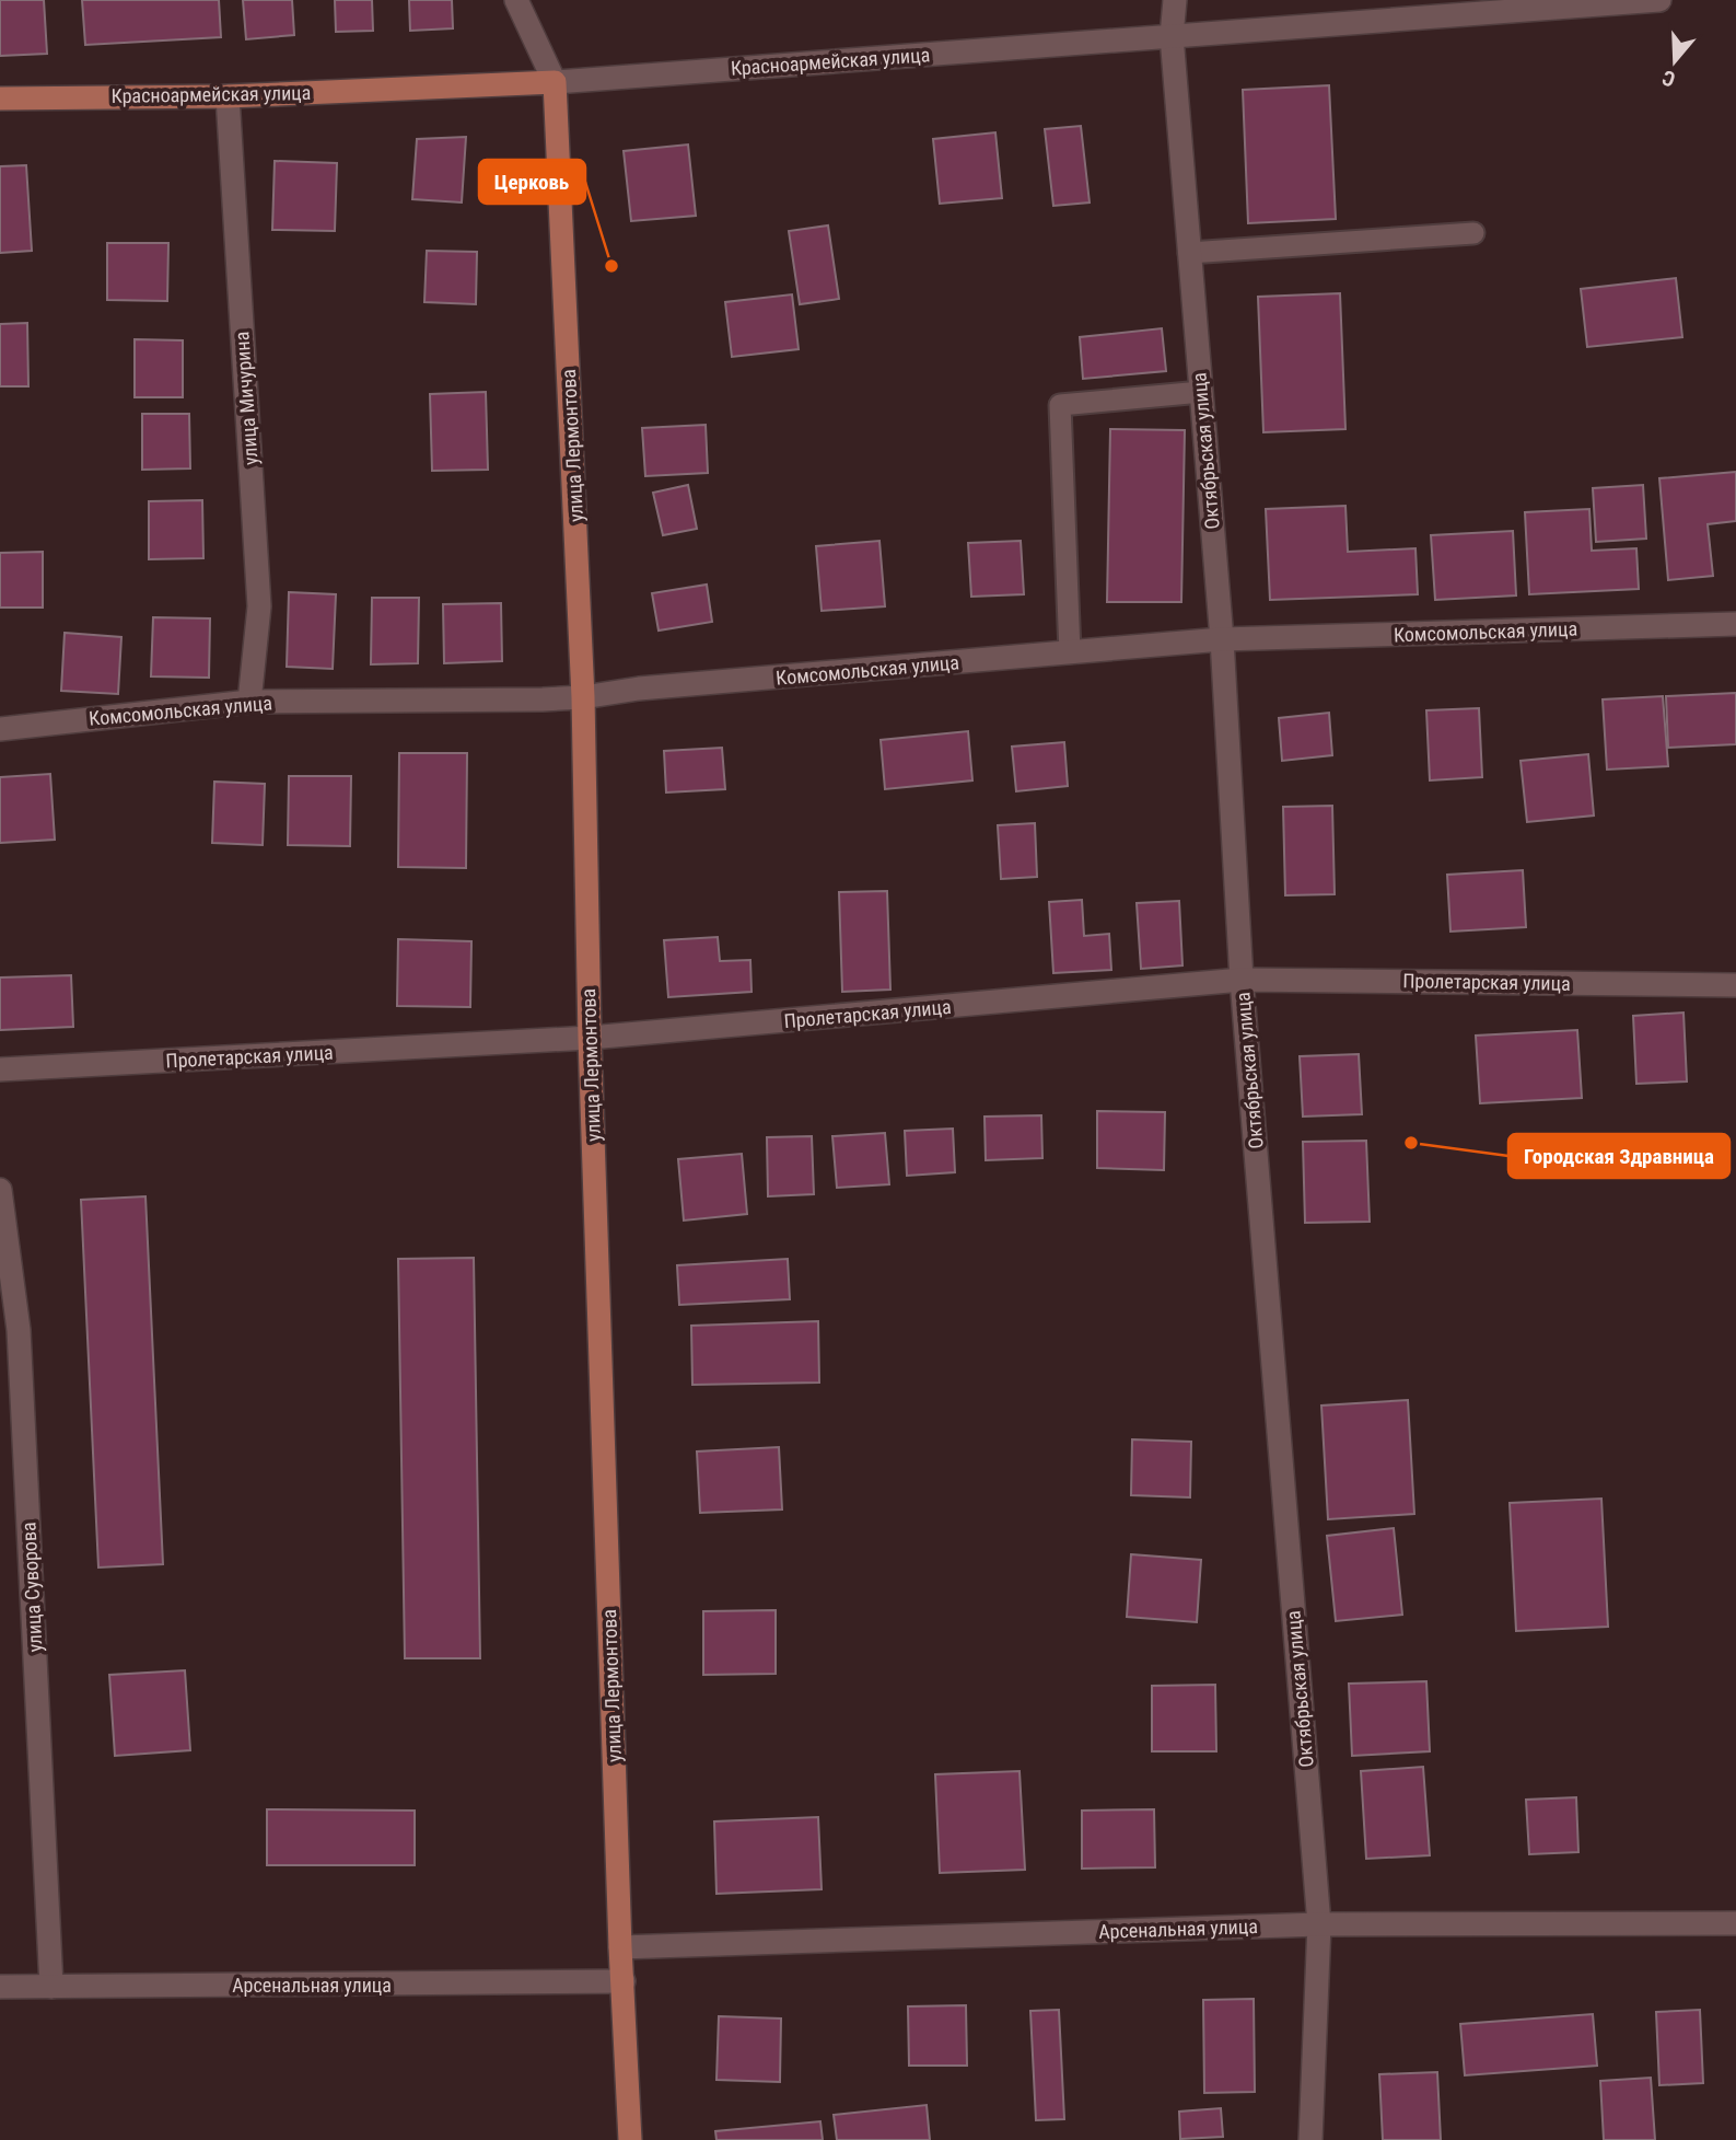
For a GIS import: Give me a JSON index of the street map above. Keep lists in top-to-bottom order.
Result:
{
  "streets": {
    "main road": ["Красноармейская улица", "улица Лермонтова"],
    "street": [
      "улица Мичурина",
      "Октябрьская улица",
      "Комсомольская улица",
      "Пролетарская улица",
      "улица Суворова",
      "Арсенальная улица"
    ]
  },
  "crossings": [
    ["Красноармейская улица", "улица Мичурина"],
    ["Красноармейская улица", "улица Лермонтова"],
    ["Красноармейская улица", "Октябрьская улица"],
    ["улица Мичурина", "Комсомольская улица"],
    ["улица Лермонтова", "Комсомольская улица"],
    ["улица Лермонтова", "Пролетарская улица"],
    ["улица Лермонтова", "Арсенальная улица"],
    ["Октябрьская улица", "Комсомольская улица"],
    ["Октябрьская улица", "Пролетарская улица"],
    ["Октябрьская улица", "Арсенальная улица"],
    ["улица Суворова", "Арсенальная улица"]
  ],
  "places": ["Церковь", "Городская Здравница"],
  "north": "bottom"
}
